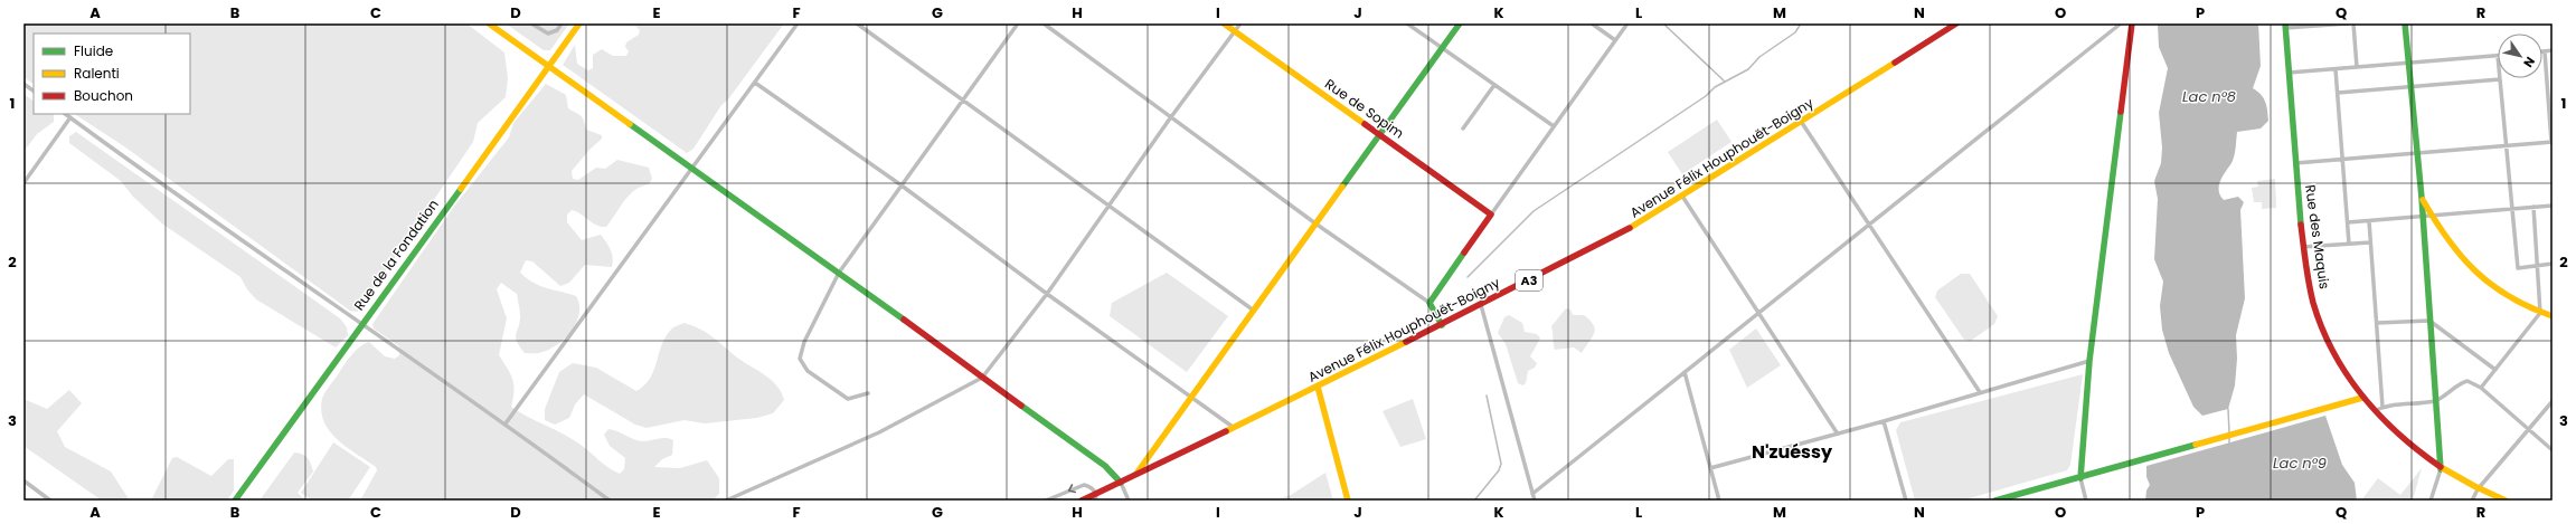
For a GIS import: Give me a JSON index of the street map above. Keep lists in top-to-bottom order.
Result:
{
  "streets": {
    "main road": [
      "Rue de Sopim",
      "Avenue Félix Houphouët-Boigny",
      "Rue des Maquis",
      "Rue de la Fondation",
      "A3"
    ]
  },
  "districts": ["N'zuéssy"],
  "water": ["Lac n°8", "Lac n°9"],
  "legend": ["Fluide", "Ralenti", "Bouchon"],
  "north": "bottom right",
  "grid": {
    "columns": [
      "A",
      "B",
      "C",
      "D",
      "E",
      "F",
      "G",
      "H",
      "I",
      "J",
      "K",
      "L",
      "M",
      "N",
      "O",
      "P",
      "Q",
      "R"
    ],
    "rows": ["1", "2", "3"]
  }
}
